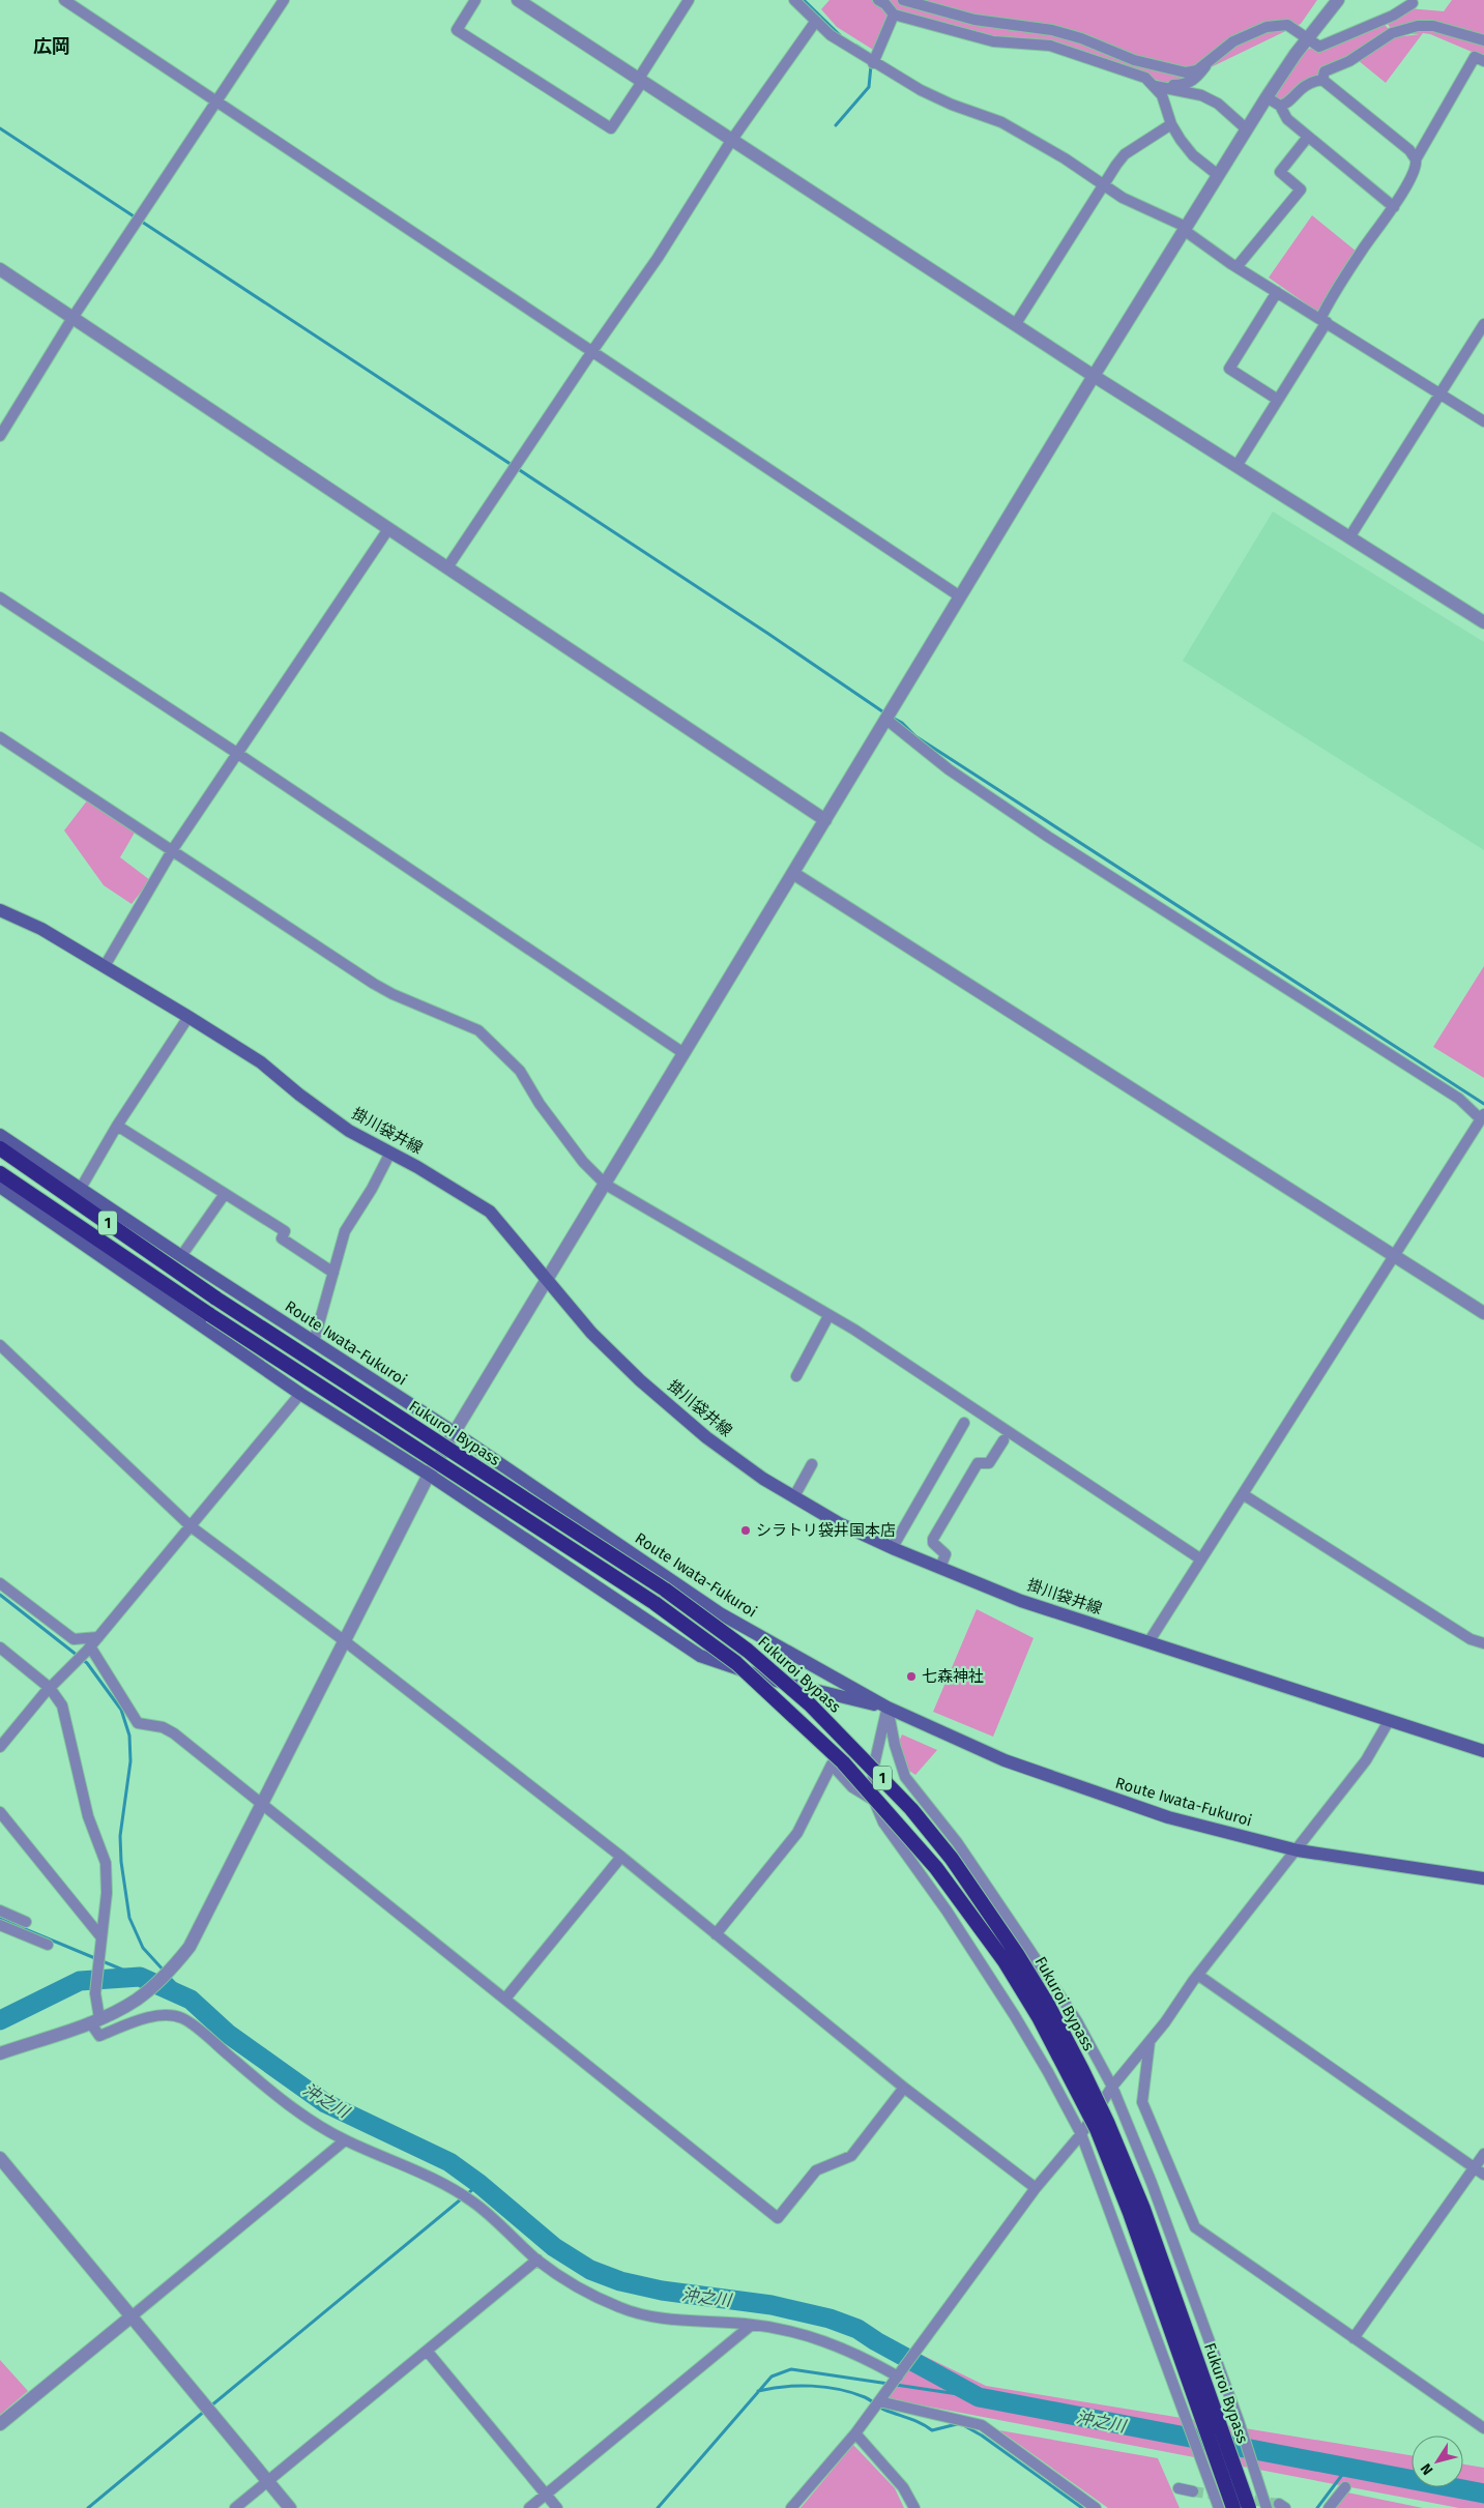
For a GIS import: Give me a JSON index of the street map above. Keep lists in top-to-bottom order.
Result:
{
  "streets": {
    "highway": ["1", "Fukuroi Bypass"],
    "main road": ["掛川袋井線", "Route Iwata-Fukuroi"]
  },
  "districts": ["広岡"],
  "water": ["沖之川"],
  "places": ["シラトリ袋井国本店", "七森神社"],
  "north": "bottom left"
}
